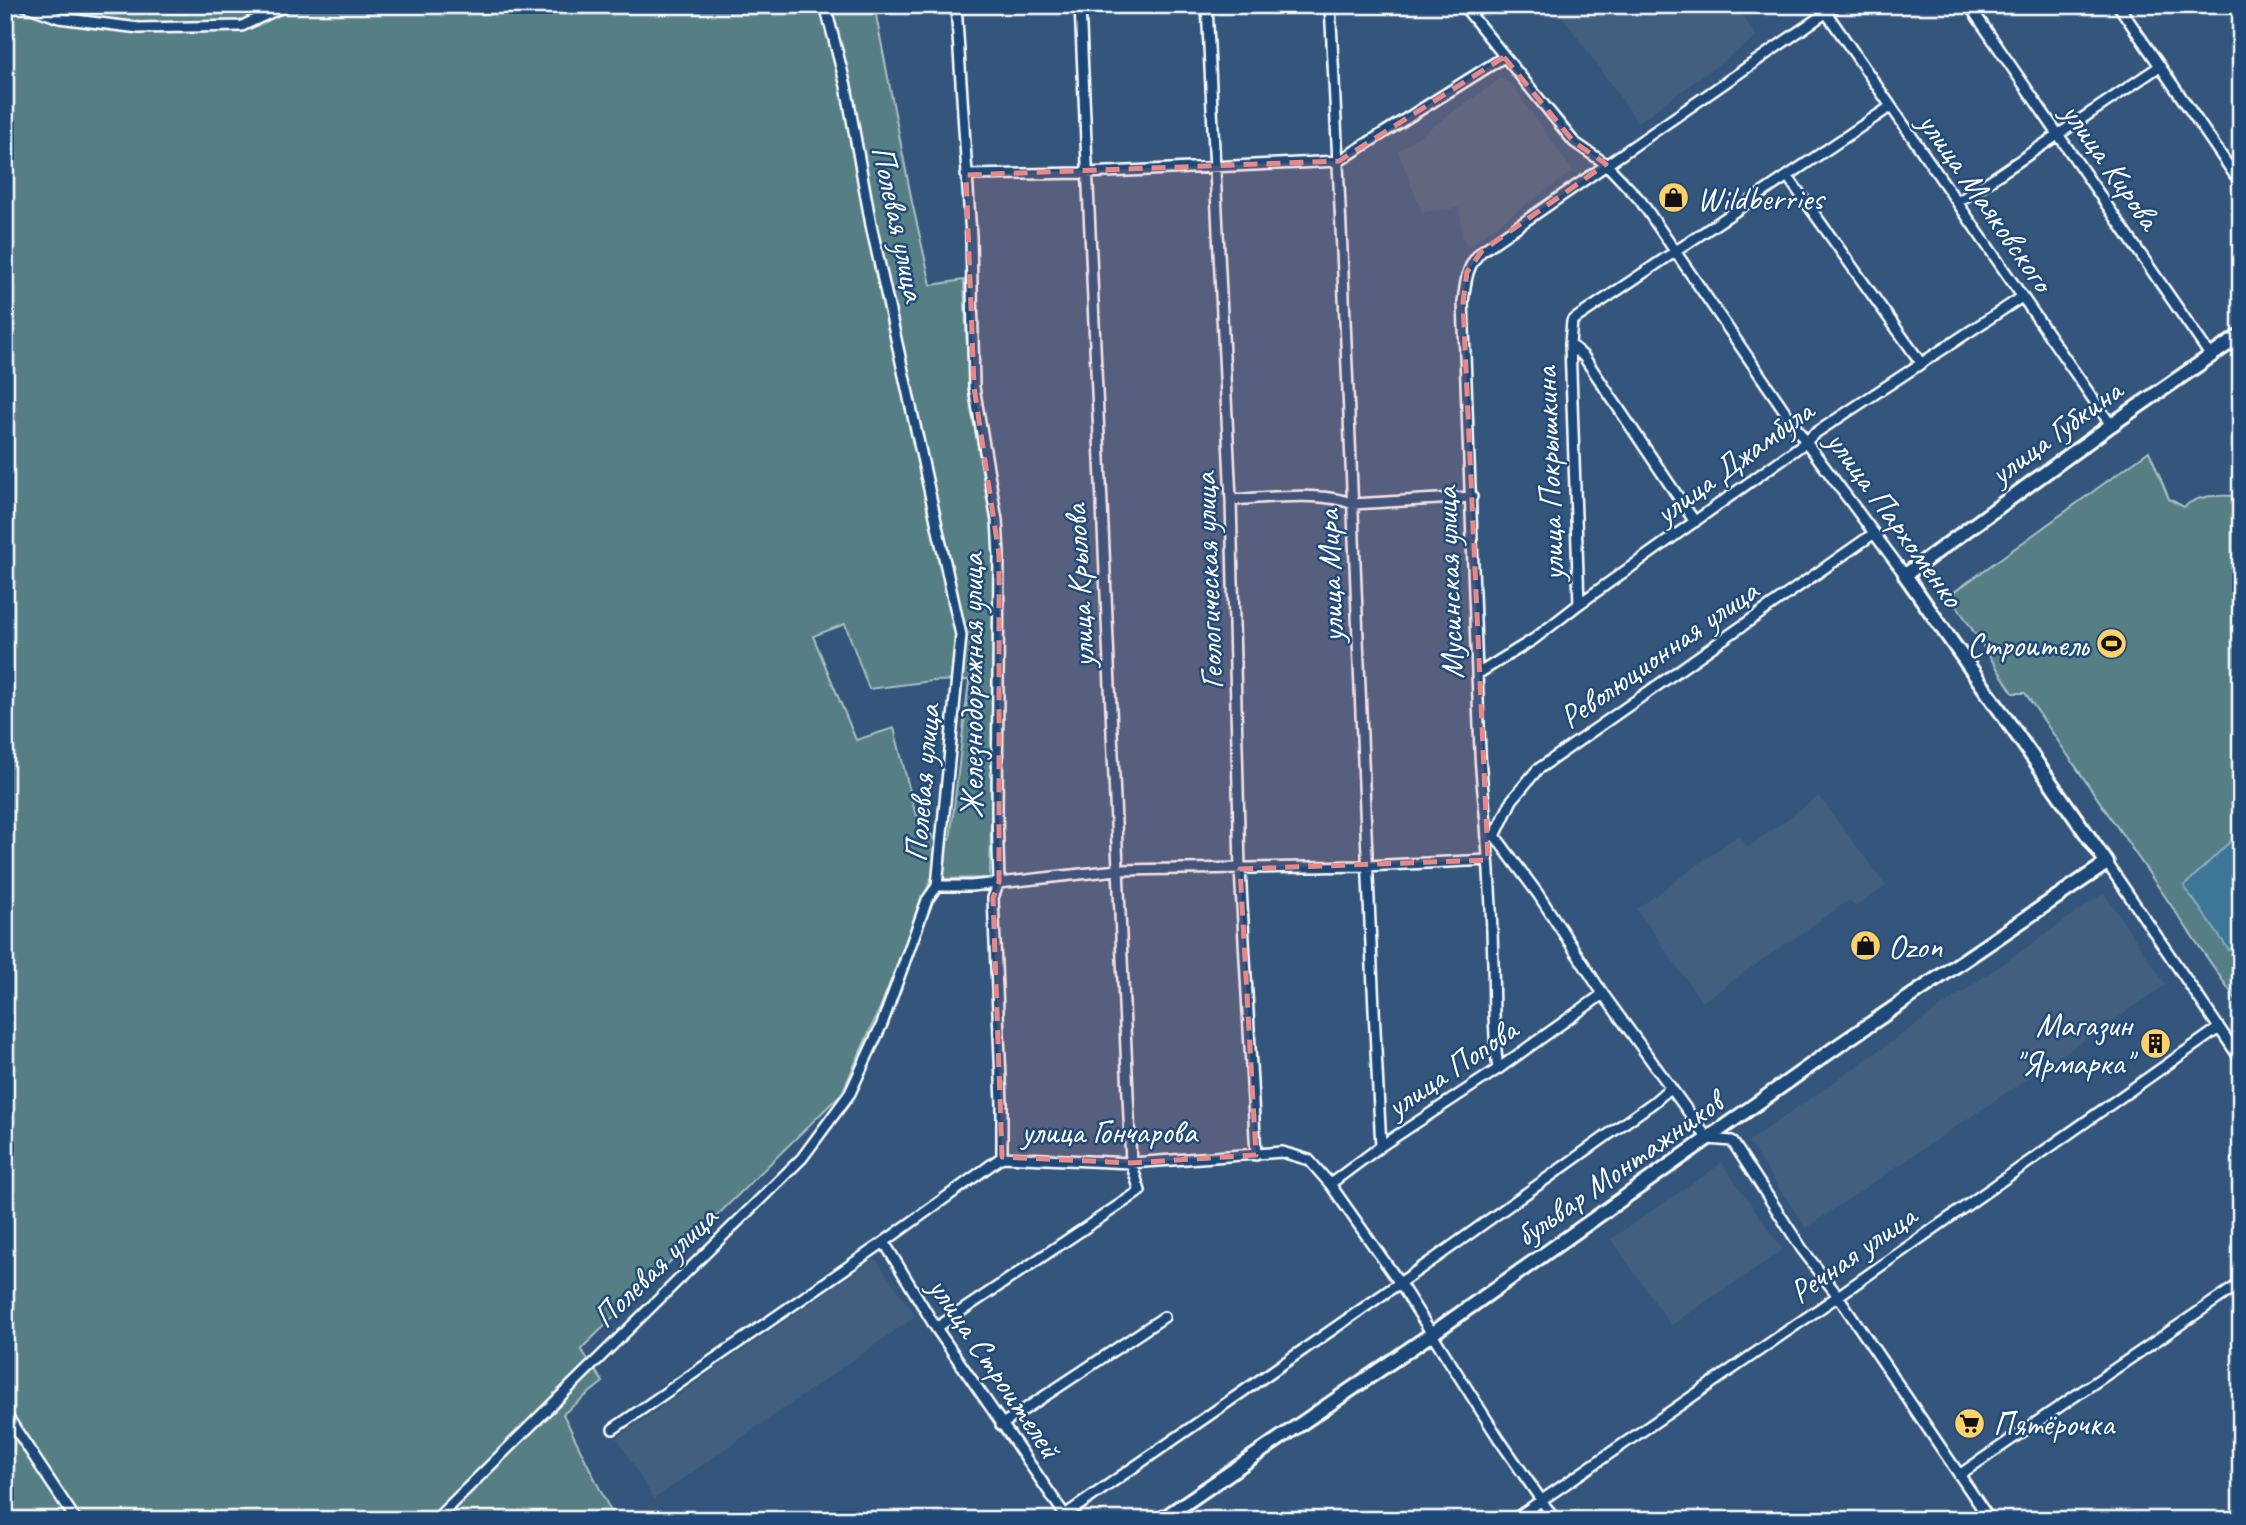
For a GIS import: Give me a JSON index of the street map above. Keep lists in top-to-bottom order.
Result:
{
  "streets": {
    "street": [
      "улица Кирова",
      "улица Маяковского",
      "Полевая улица",
      "улица Губкина",
      "улица Джамбула",
      "улица Покрышкина",
      "улица Пархоменко",
      "улица Мира",
      "Геологическая улица",
      "Мусинская улица",
      "улица Крылова",
      "Революционная улица",
      "Железнодорожная улица",
      "улица Попова",
      "улица Гончарова",
      "бульвар Монтажников",
      "Речная улица",
      "улица Строителей"
    ]
  },
  "crossings": [
    ["улица Кирова", "улица Губкина"],
    ["улица Маяковского", "улица Губкина"],
    ["улица Маяковского", "улица Джамбула"],
    ["улица Маяковского", "Мусинская улица"],
    ["улица Губкина", "улица Пархоменко"],
    ["улица Джамбула", "улица Покрышкина"],
    ["улица Джамбула", "улица Пархоменко"],
    ["улица Джамбула", "Мусинская улица"],
    ["улица Покрышкина", "улица Пархоменко"],
    ["улица Пархоменко", "Мусинская улица"],
    ["улица Пархоменко", "Революционная улица"],
    ["улица Пархоменко", "бульвар Монтажников"],
    ["улица Пархоменко", "Речная улица"],
    ["улица Мира", "улица Попова"],
    ["Геологическая улица", "улица Гончарова"],
    ["Мусинская улица", "Революционная улица"],
    ["Мусинская улица", "улица Попова"],
    ["улица Крылова", "улица Гончарова"],
    ["улица Крылова", "улица Строителей"],
    ["Железнодорожная улица", "улица Гончарова"],
    ["улица Попова", "улица Гончарова"],
    ["улица Гончарова", "бульвар Монтажников"],
    ["улица Гончарова", "Речная улица"],
    ["улица Гончарова", "улица Строителей"]
  ],
  "places": {
    "shop": ["Wildberries", "Ozon"],
    "sports": ["Строитель"],
    "building": ["Магазин \"Ярмарка\""],
    "supermarket": ["Пятёрочка"]
  }
}
